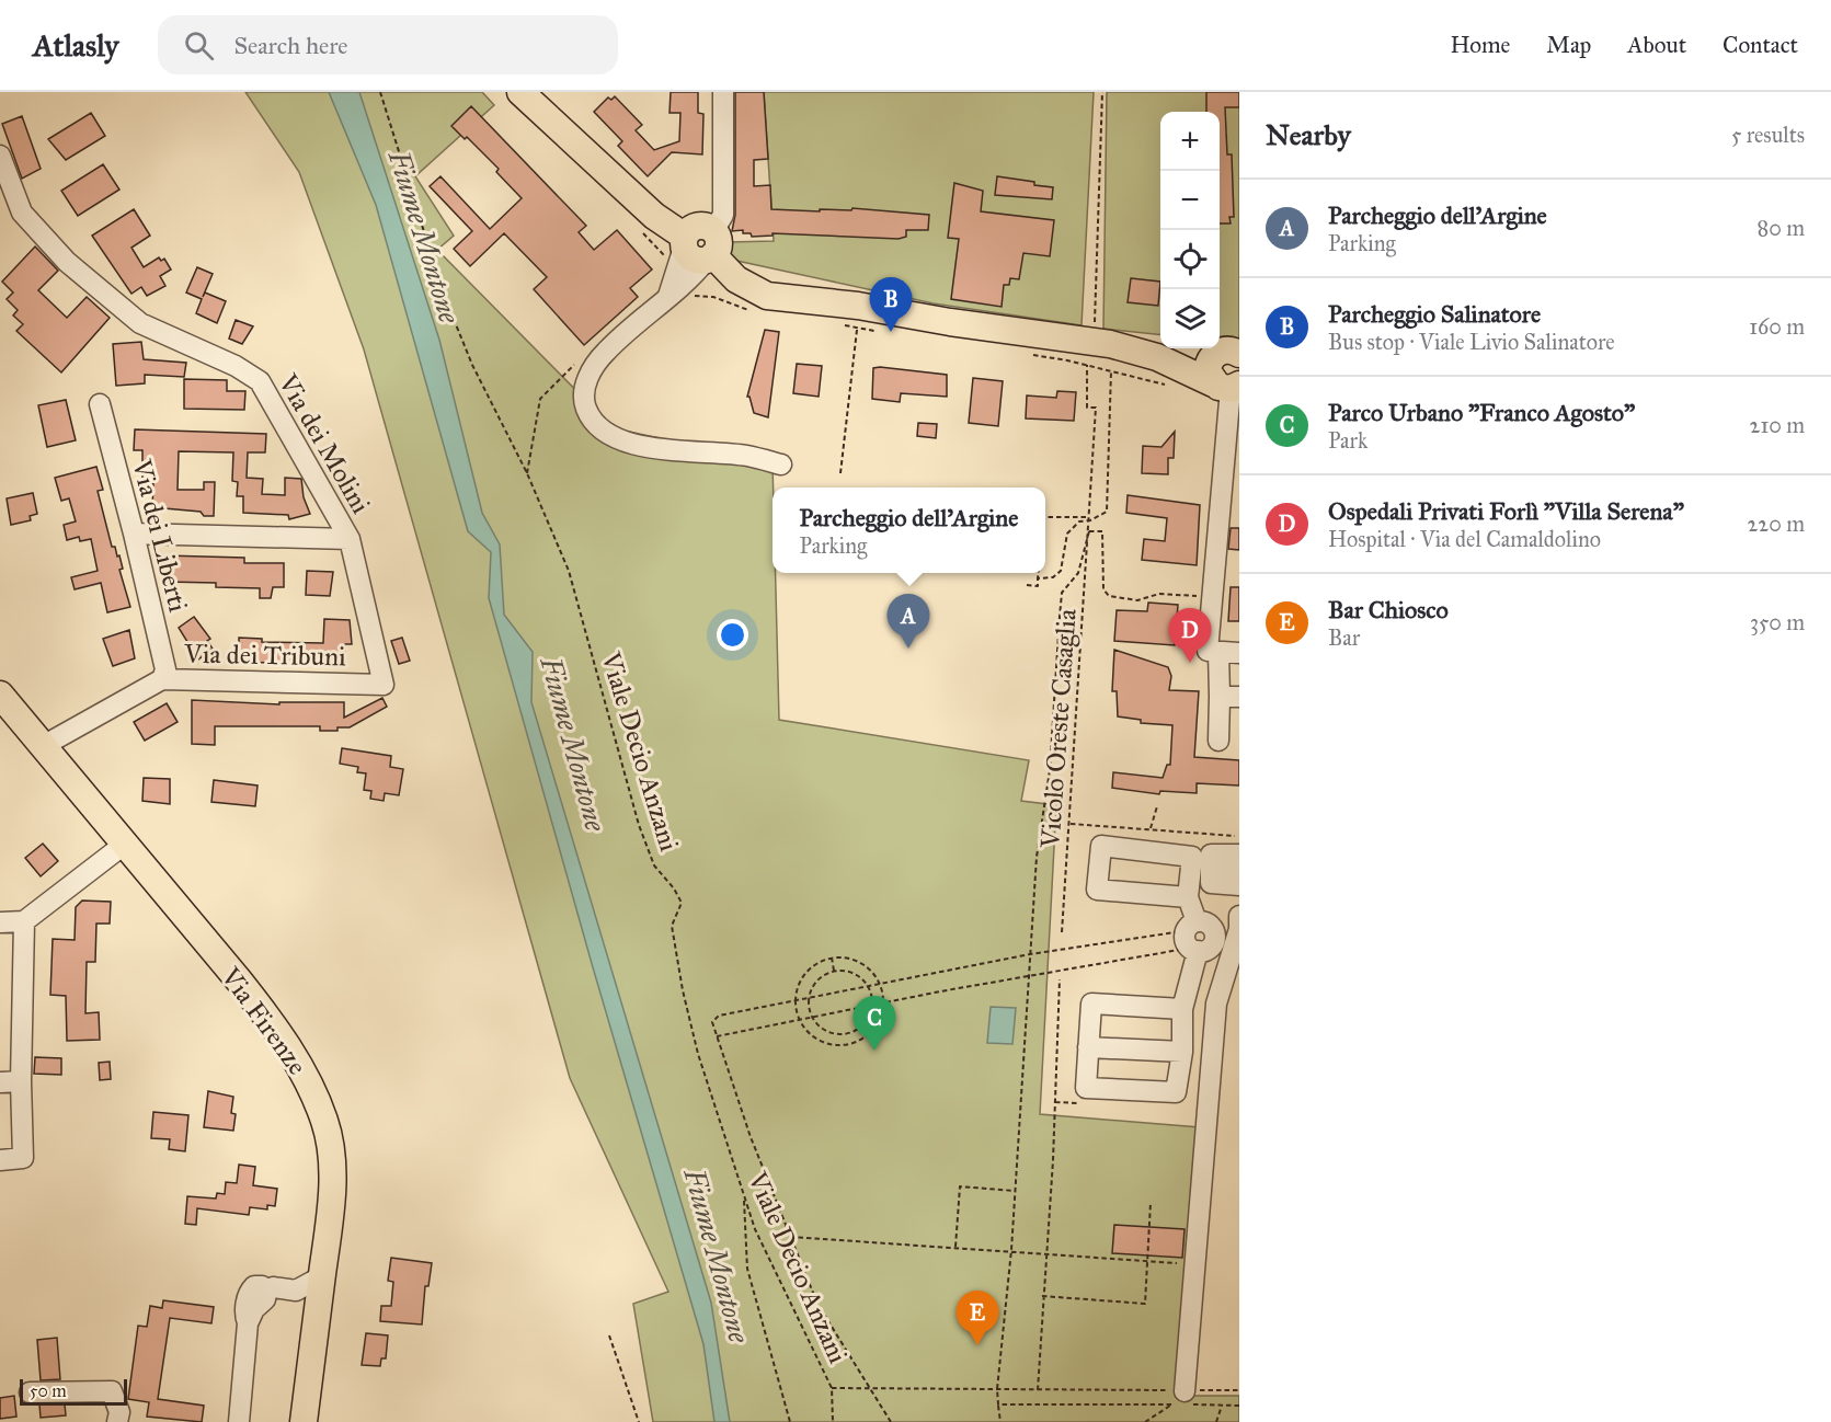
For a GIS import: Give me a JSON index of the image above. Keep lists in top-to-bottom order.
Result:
{
  "streets": {
    "main road": ["Via Firenze"],
    "street": ["Via dei Molini", "Via dei Liberti", "Via dei Tribuni"],
    "path": ["Vicolo Oreste Casaglia", "Viale Decio Anzani"]
  },
  "crossings": [
    ["Via dei Molini", "Via dei Tribuni"],
    ["Via dei Liberti", "Via dei Tribuni"],
    ["Via dei Tribuni", "Via Firenze"]
  ],
  "water": ["Fiume Montone"],
  "scale_bar": "50 m",
  "page": {
    "header": "Atlasly",
    "search": "Search here",
    "nav": [
      "Home",
      "Map",
      "About",
      "Contact"
    ],
    "heading": ["Nearby", "5 results"],
    "map_buttons": ["+", "−"],
    "list": [
      {
        "mark": "A",
        "name": "Parcheggio dell'Argine",
        "note": "Parking",
        "value": "80 m"
      },
      {
        "mark": "B",
        "name": "Parcheggio Salinatore",
        "note": "Bus stop · Viale Livio Salinatore",
        "value": "160 m"
      },
      {
        "mark": "C",
        "name": "Parco Urbano \"Franco Agosto\"",
        "note": "Park",
        "value": "210 m"
      },
      {
        "mark": "D",
        "name": "Ospedali Privati Forlì \"Villa Serena\"",
        "note": "Hospital · Via del Camaldolino",
        "value": "220 m"
      },
      {
        "mark": "E",
        "name": "Bar Chiosco",
        "note": "Bar",
        "value": "350 m"
      }
    ],
    "pins": [
      "B",
      "A",
      "D",
      "C",
      "E"
    ],
    "popup": ["Parcheggio dell'Argine", "Parking"],
    "scale": "50 m"
  }
}
